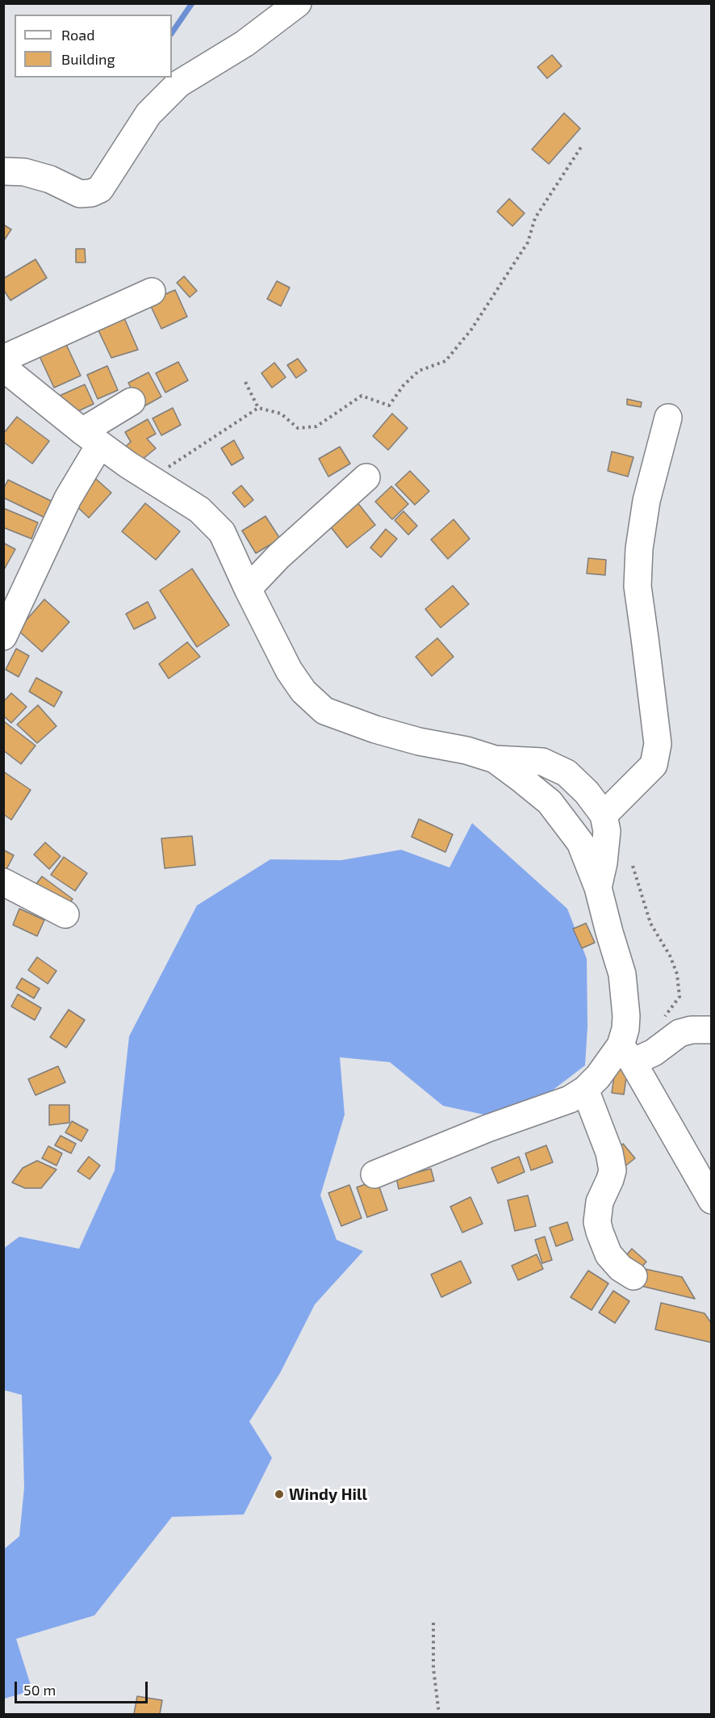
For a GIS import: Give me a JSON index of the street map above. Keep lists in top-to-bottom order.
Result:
{
  "places": ["Windy Hill"],
  "legend": ["Road", "Building"],
  "scale_bar": "50 m"
}
